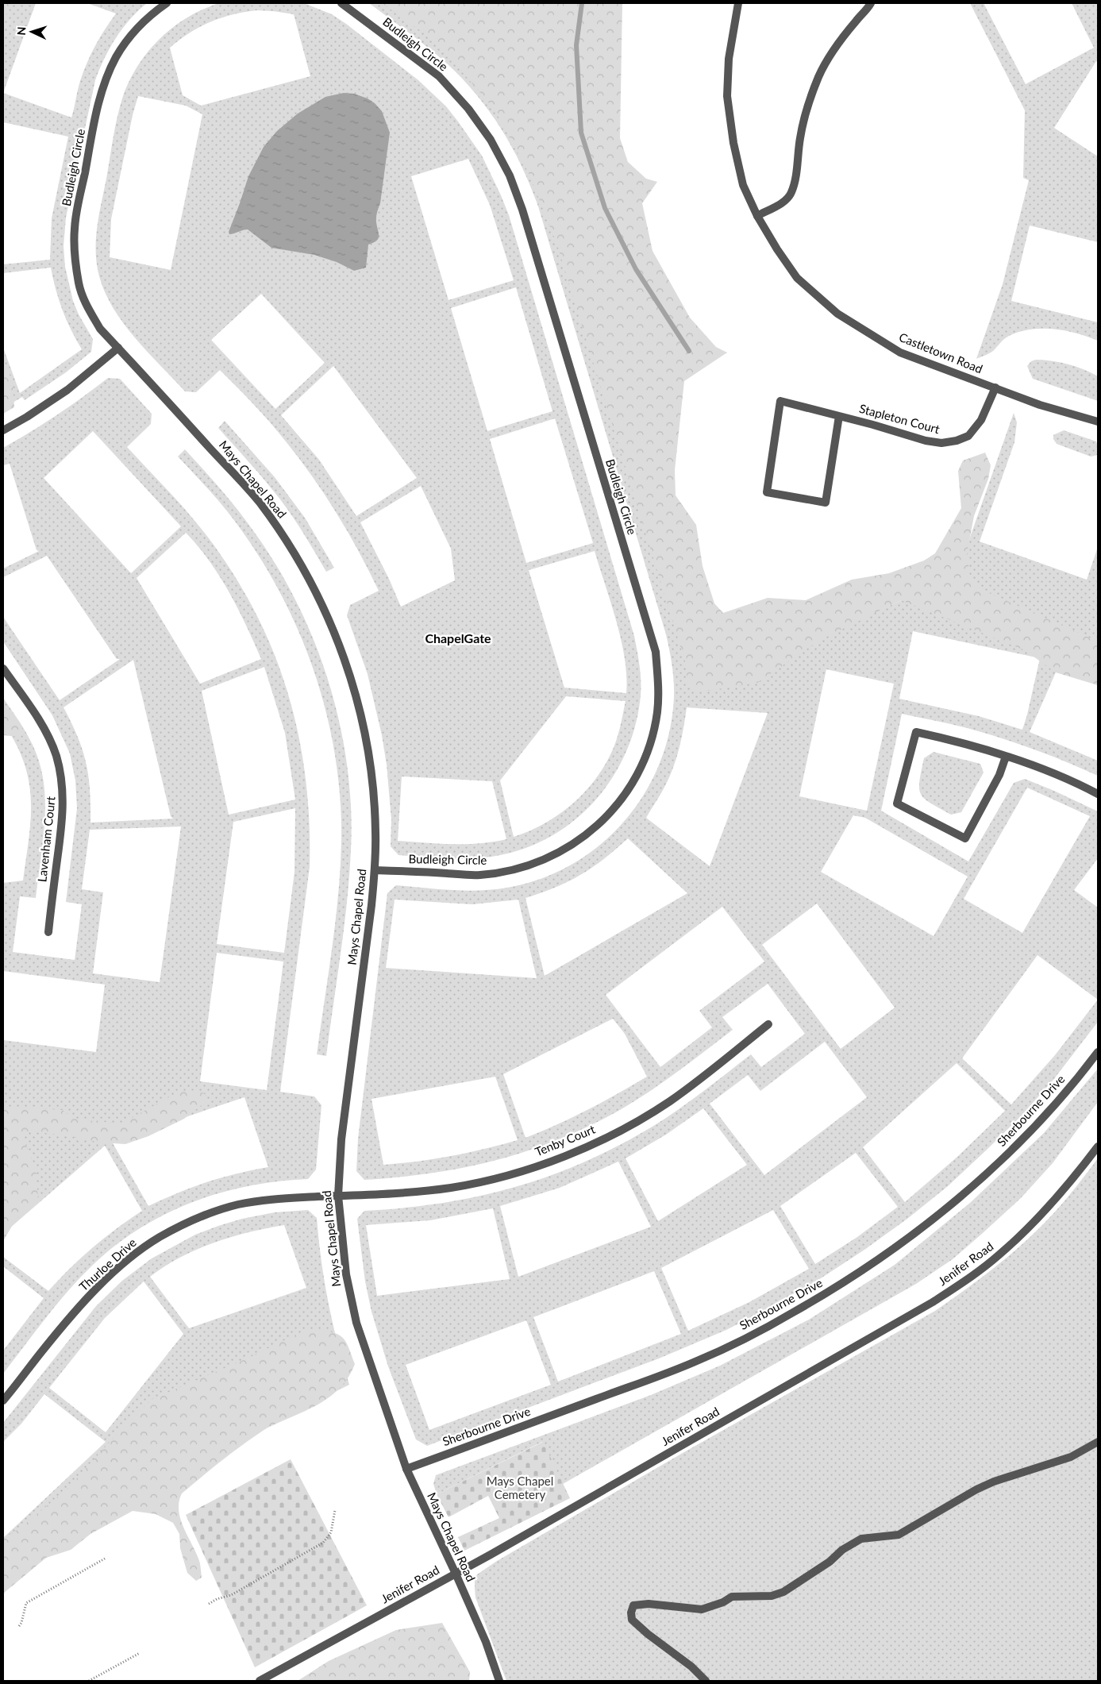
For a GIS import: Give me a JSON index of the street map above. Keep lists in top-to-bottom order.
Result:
{
  "streets": {
    "street": [
      "Budleigh Circle",
      "Castletown Road",
      "Stapleton Court",
      "Mays Chapel Road",
      "Lavenham Court",
      "Sherbourne Drive",
      "Tenby Court",
      "Jenifer Road",
      "Thurloe Drive"
    ]
  },
  "crossings": [
    ["Budleigh Circle", "Mays Chapel Road"],
    ["Castletown Road", "Stapleton Court"],
    ["Mays Chapel Road", "Sherbourne Drive"],
    ["Mays Chapel Road", "Tenby Court"],
    ["Mays Chapel Road", "Jenifer Road"],
    ["Mays Chapel Road", "Thurloe Drive"],
    ["Tenby Court", "Thurloe Drive"]
  ],
  "districts": ["ChapelGate"],
  "parks": ["Mays Chapel Cemetery"],
  "north": "left"
}
